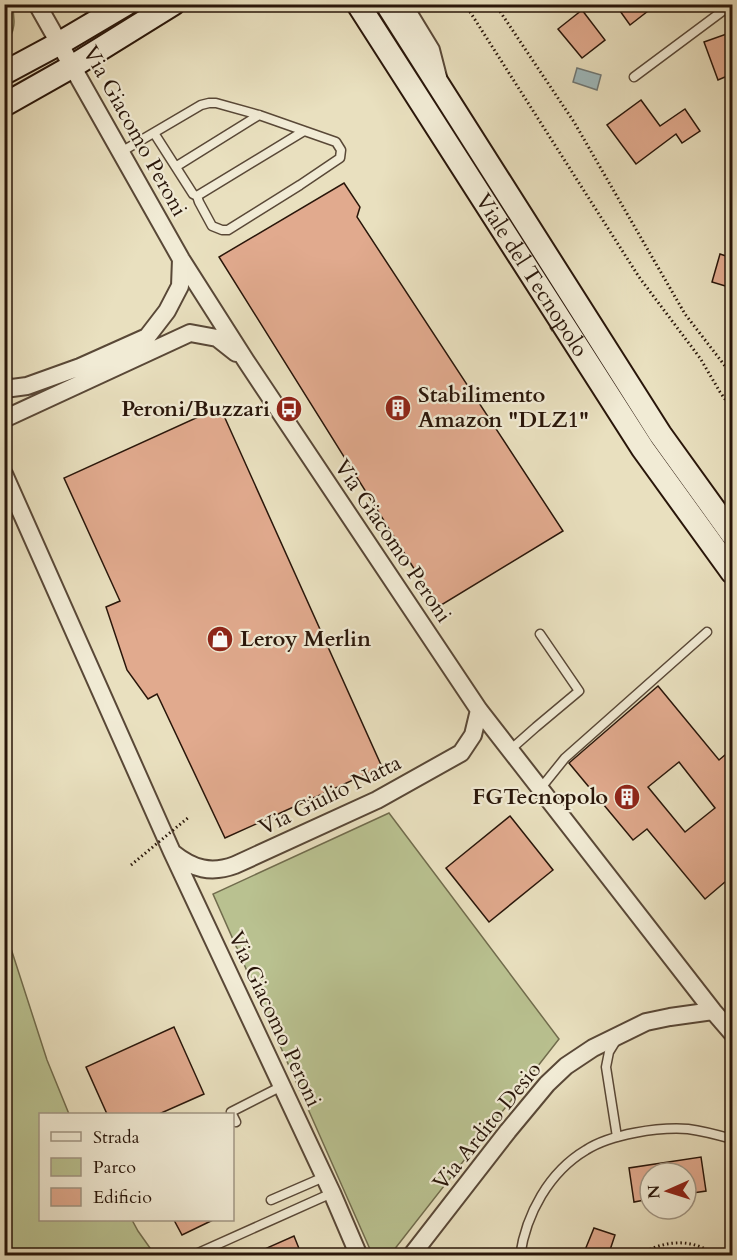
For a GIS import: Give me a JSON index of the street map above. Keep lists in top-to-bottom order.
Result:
{
  "streets": {
    "main road": ["Viale del Tecnopolo"],
    "street": ["Via Giacomo Peroni", "Via Giulio Natta", "Via Ardito Desio"]
  },
  "crossings": [
    ["Via Giacomo Peroni", "Via Giulio Natta"],
    ["Via Giacomo Peroni", "Via Ardito Desio"]
  ],
  "places": {
    "building": ["Stabilimento Amazon \"DLZ1\"", "FGTecnopolo"],
    "bus stop": ["Peroni/Buzzari"],
    "shop": ["Leroy Merlin"]
  },
  "legend": ["Strada", "Parco", "Edificio"],
  "north": "left"
}
